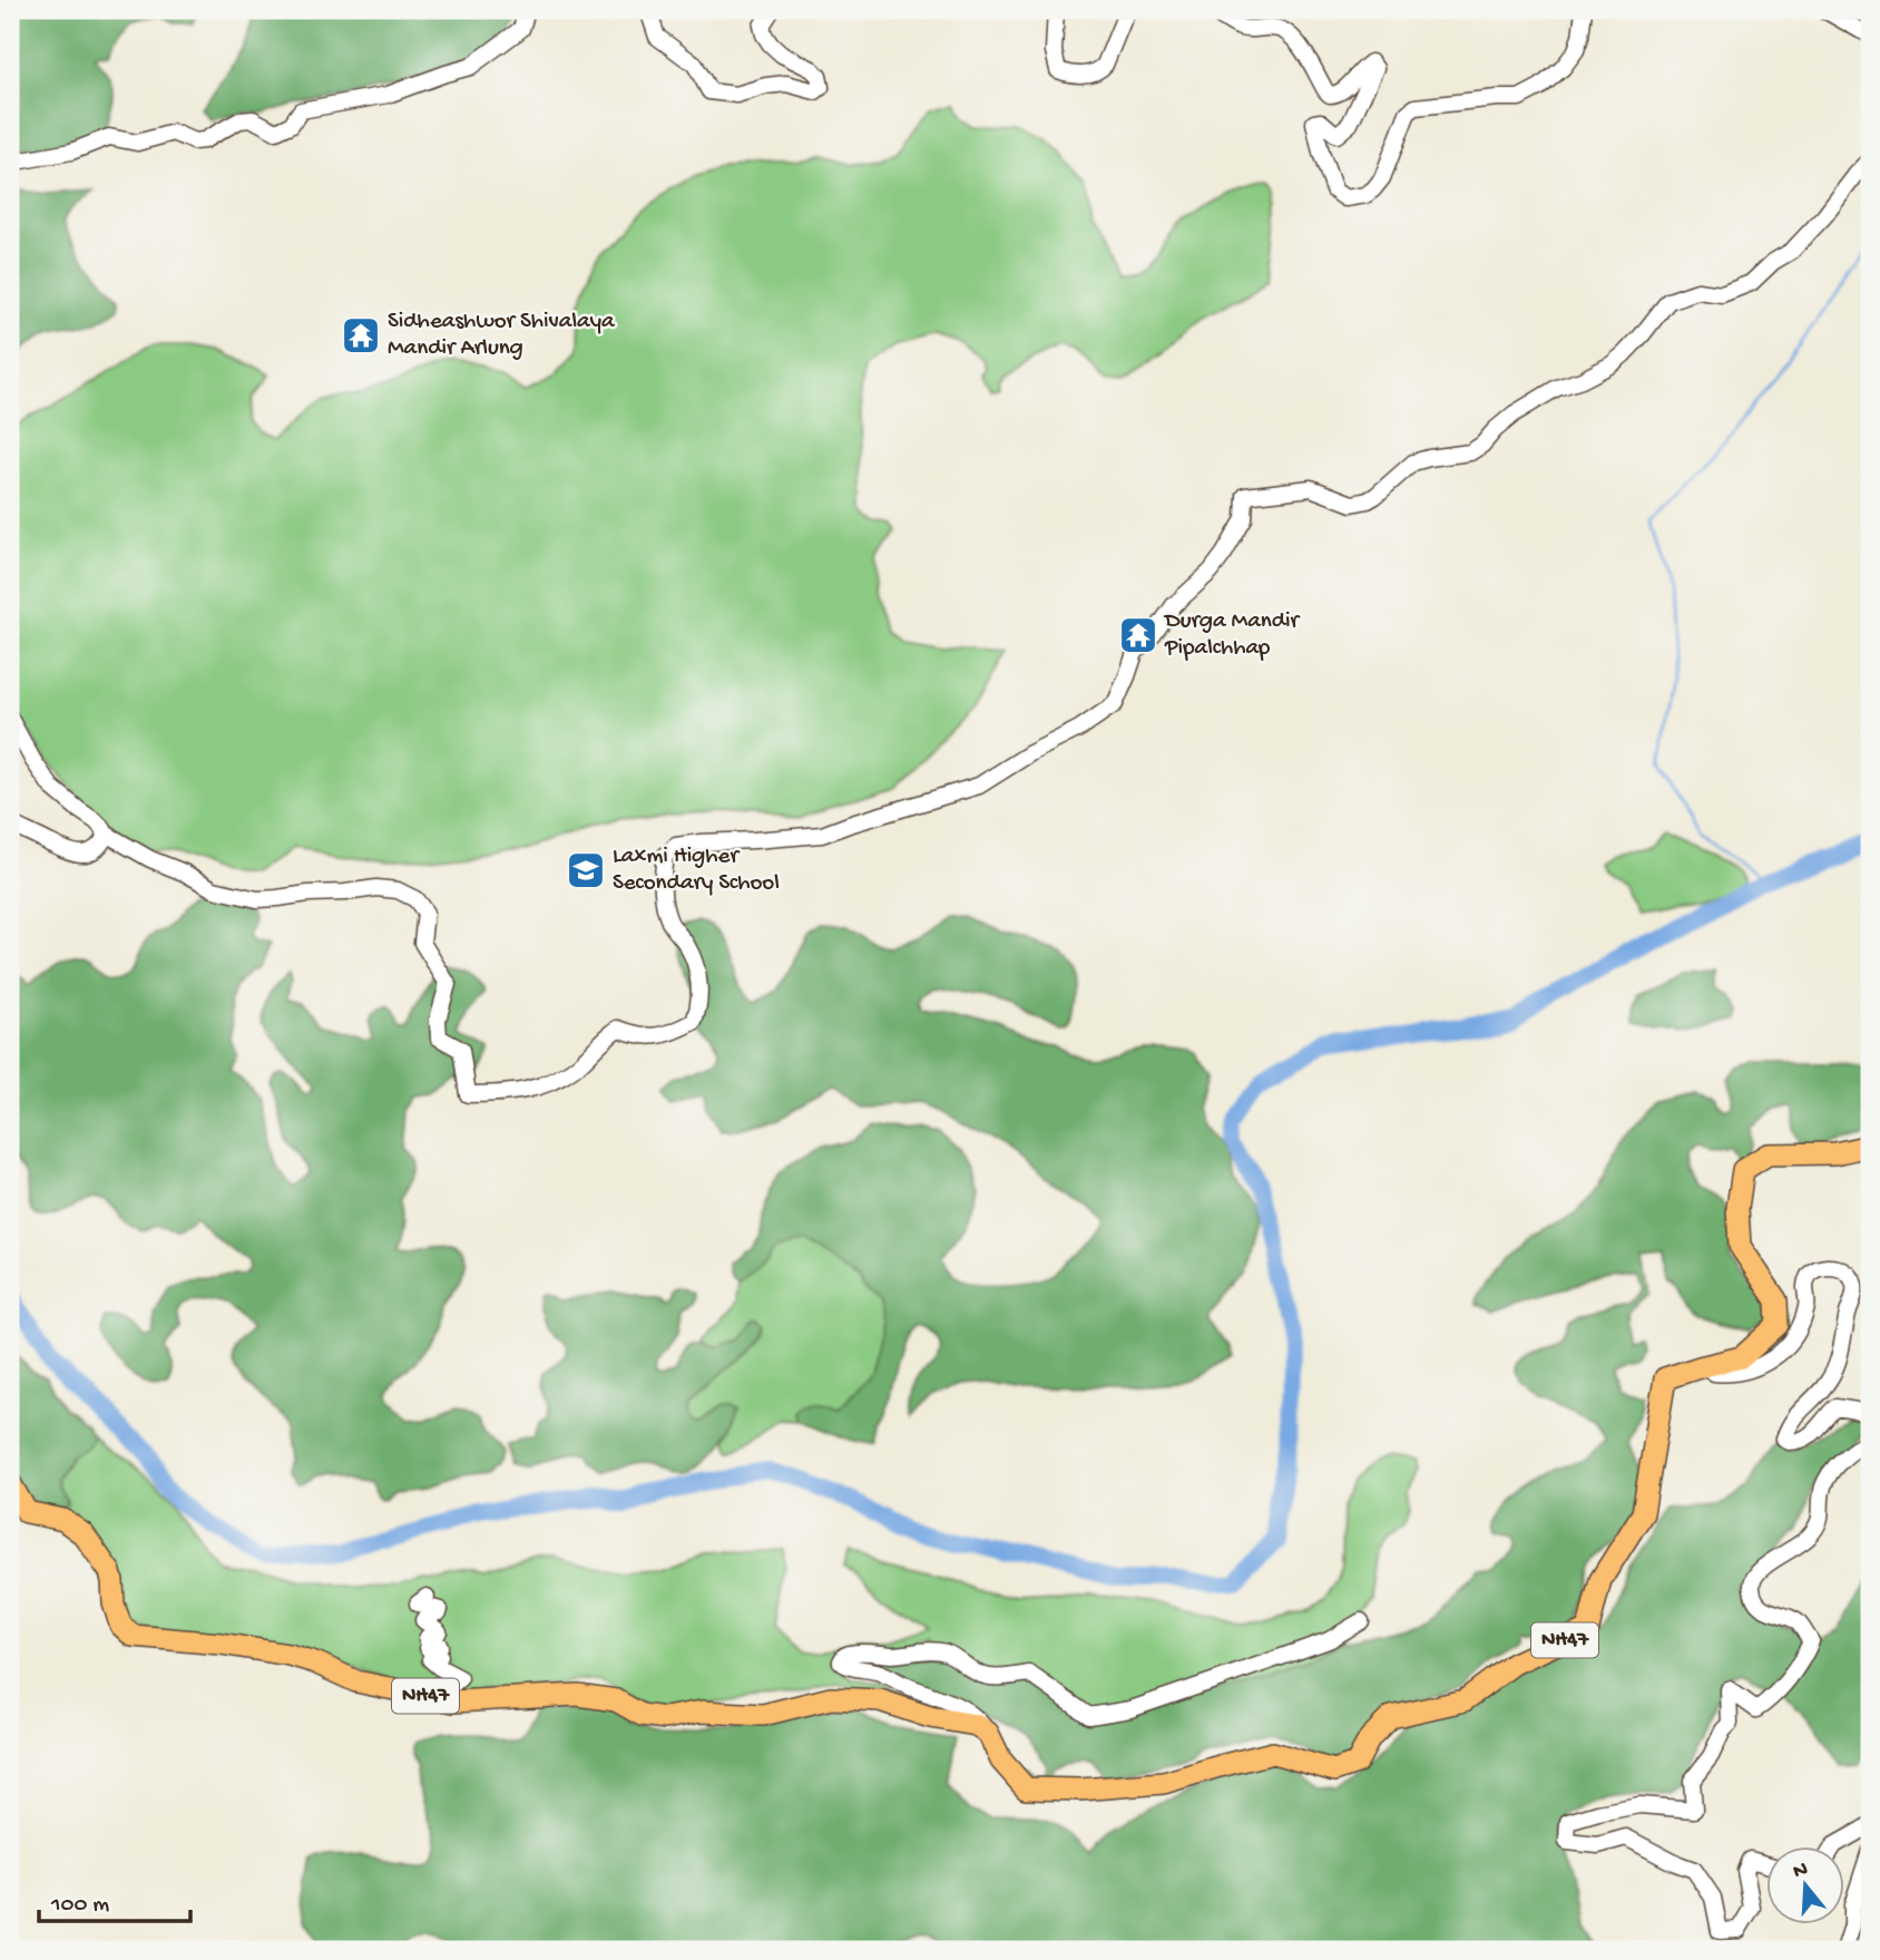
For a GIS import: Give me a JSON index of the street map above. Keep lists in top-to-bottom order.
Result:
{
  "streets": {
    "highway": ["NH47"]
  },
  "places": {
    "temple": ["Sidheashwor Shivalaya Mandir Arlung", "Durga Mandir Pipalchhap"],
    "school or university": ["Laxmi Higher Secondary School"]
  },
  "scale_bar": "100 m",
  "north": "top"
}
